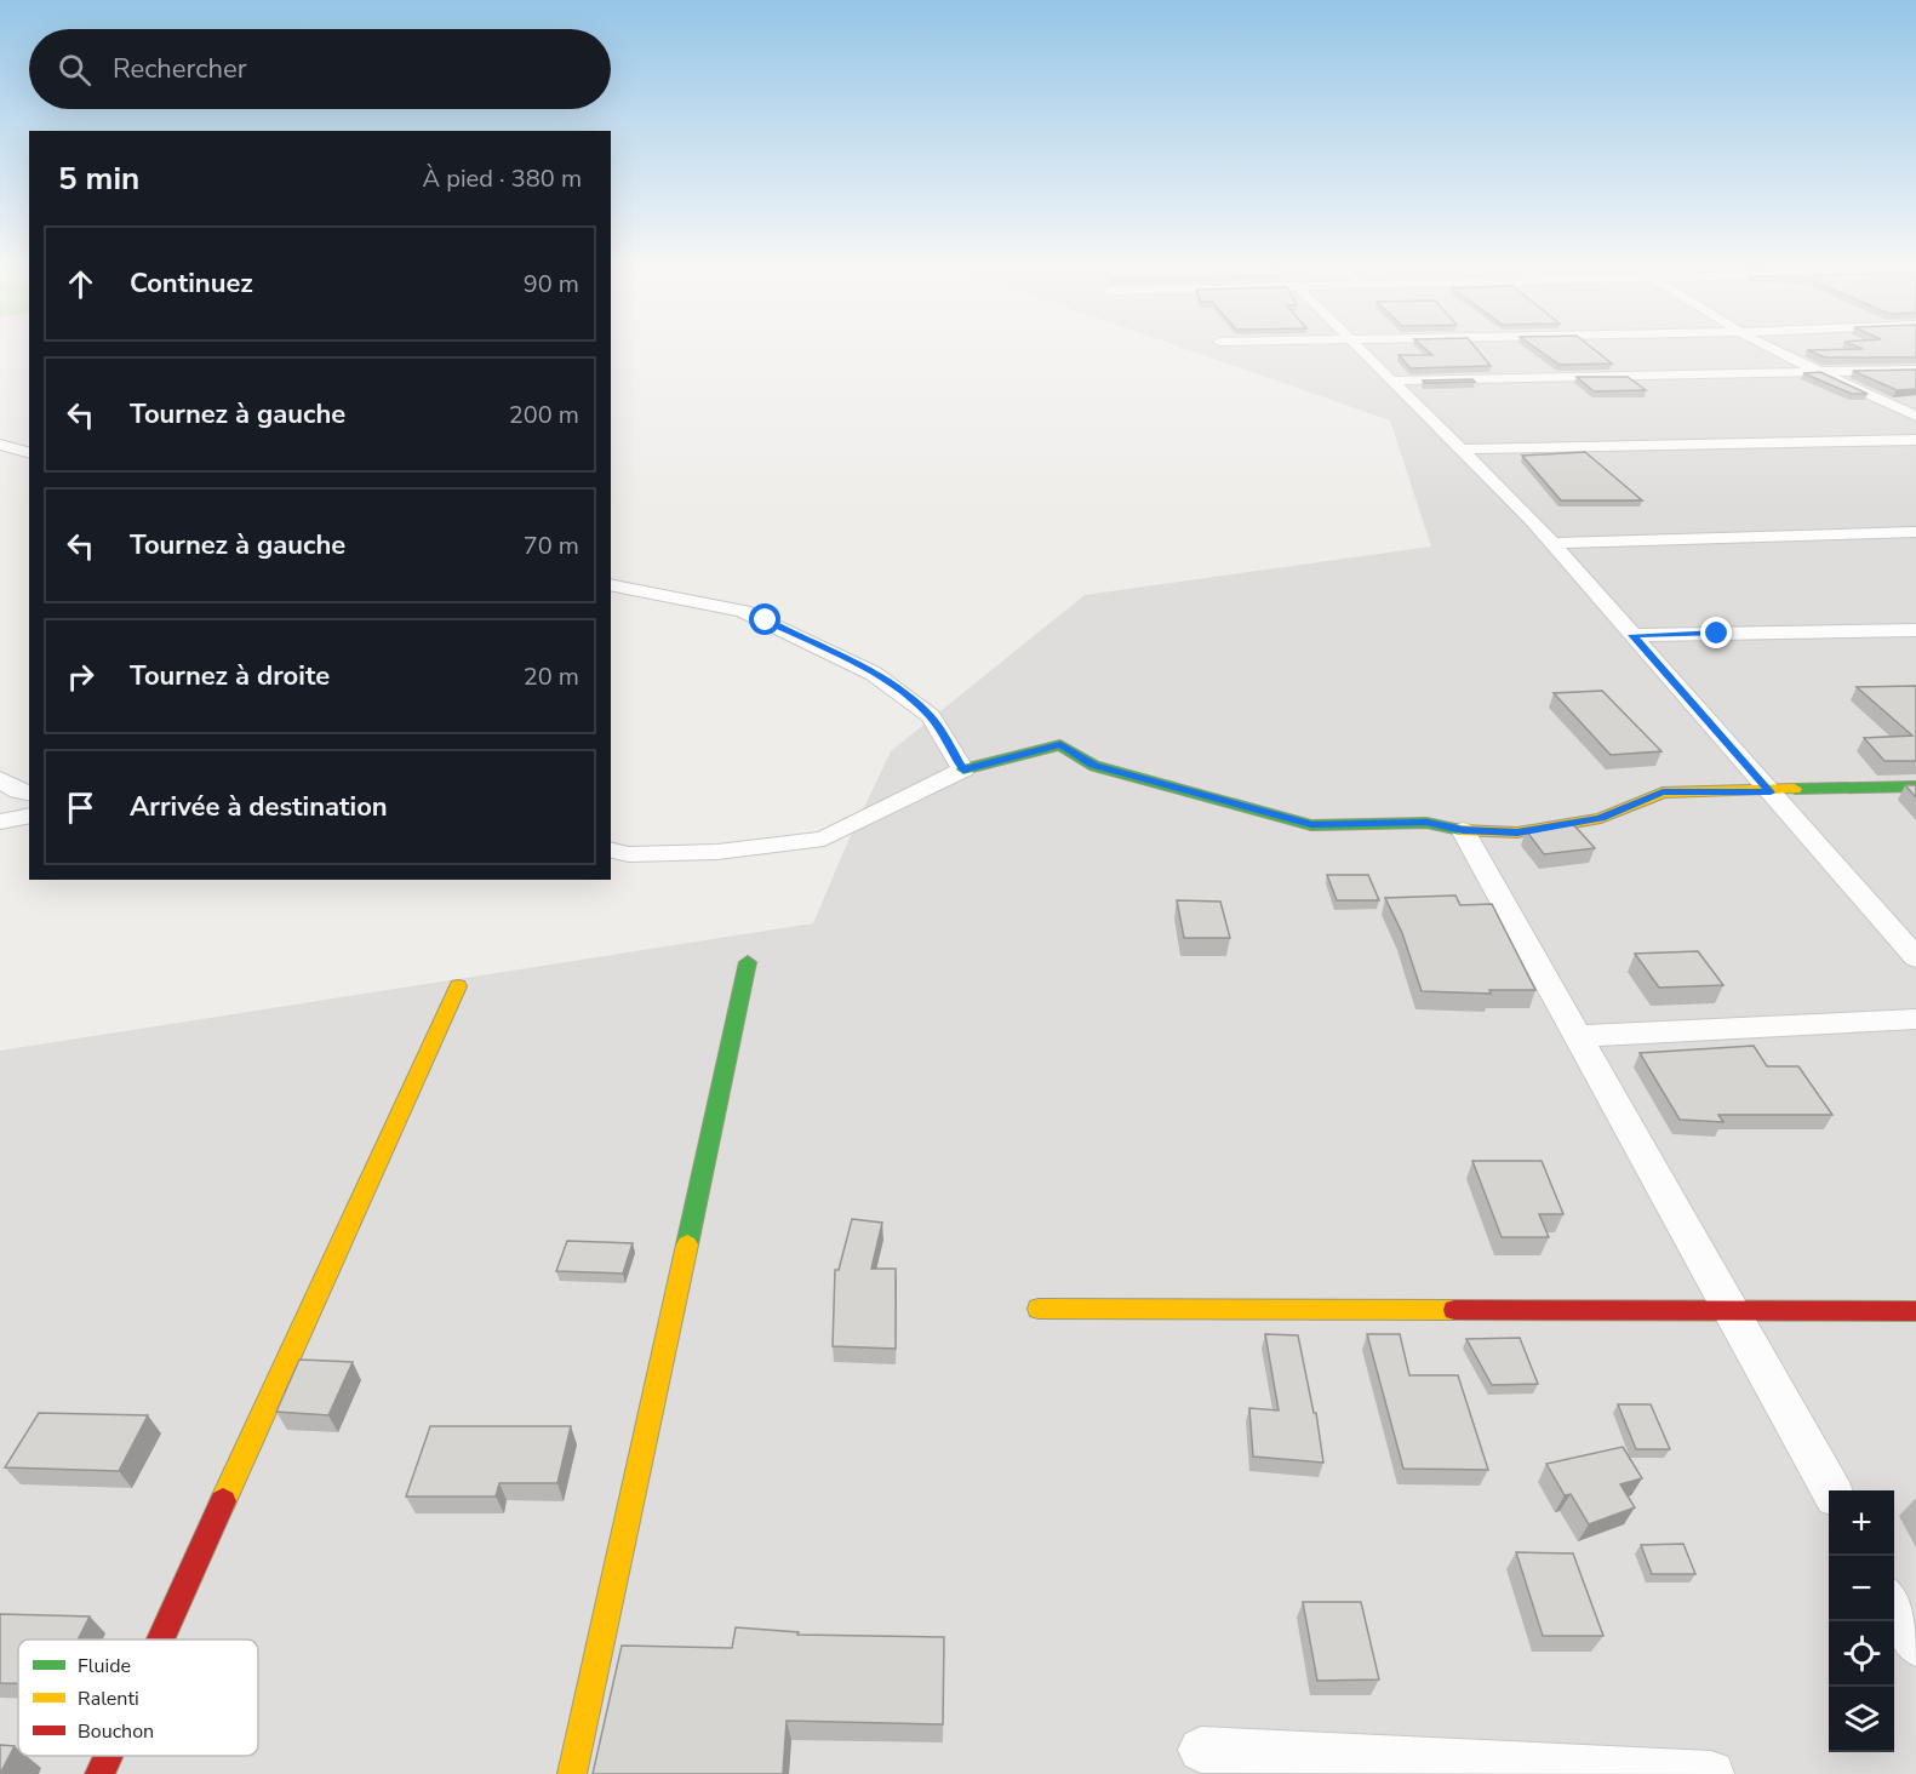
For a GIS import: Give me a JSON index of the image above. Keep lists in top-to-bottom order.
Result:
{
  "legend": ["Fluide", "Ralenti", "Bouchon"],
  "page": {
    "search": "Rechercher",
    "heading": ["5 min", "À pied · 380 m"],
    "list": [
      ["Continuez", "90 m"],
      ["Tournez à gauche", "200 m"],
      ["Tournez à gauche", "70 m"],
      ["Tournez à droite", "20 m"],
      "Arrivée à destination"
    ],
    "map_buttons": ["+", "−"]
  }
}
